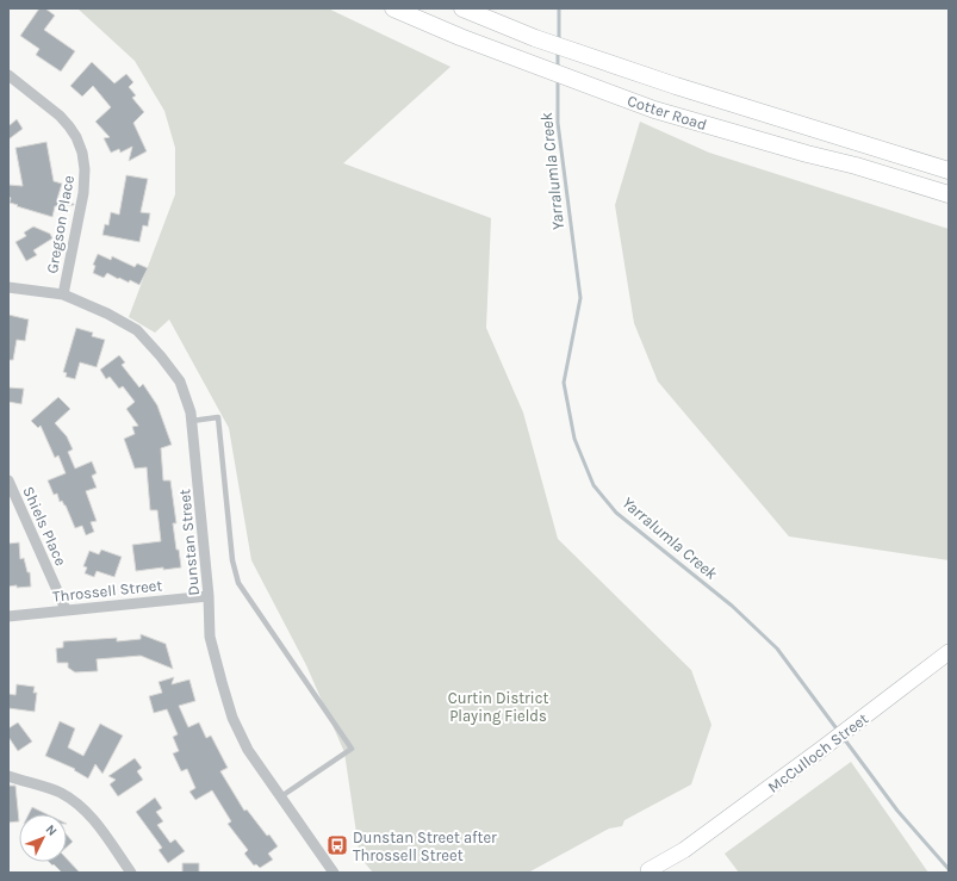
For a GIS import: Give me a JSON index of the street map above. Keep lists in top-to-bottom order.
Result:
{
  "streets": {
    "main road": ["Cotter Road", "McCulloch Street"],
    "street": [
      "Gregson Place",
      "Shiels Place",
      "Dunstan Street",
      "Throssell Street"
    ]
  },
  "crossings": [
    ["Gregson Place", "Dunstan Street"],
    ["Shiels Place", "Throssell Street"],
    ["Dunstan Street", "Throssell Street"]
  ],
  "water": ["Yarralumla Creek"],
  "parks": ["Curtin District Playing Fields"],
  "places": {
    "bus stop": ["Dunstan Street after Throssell Street"]
  },
  "north": "top right"
}
